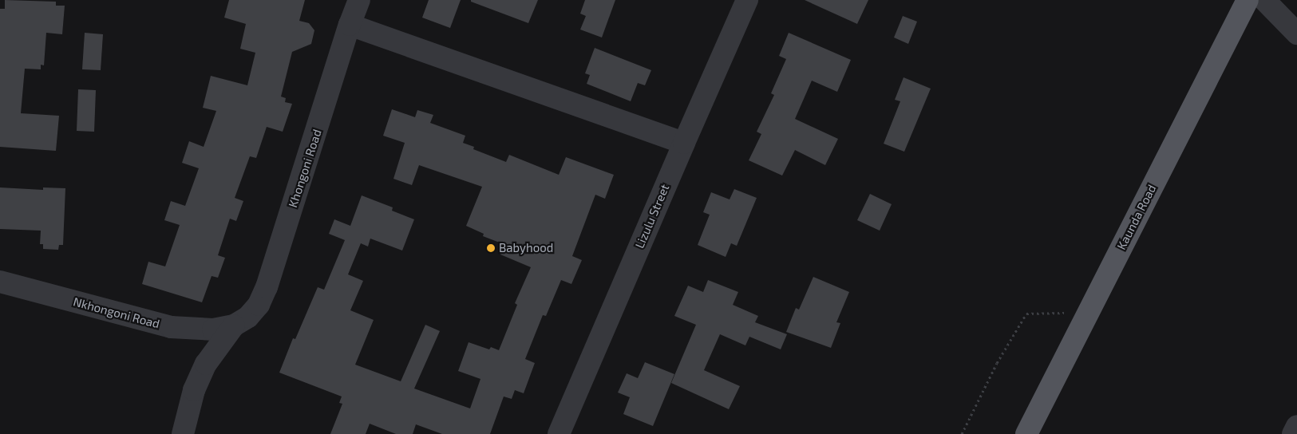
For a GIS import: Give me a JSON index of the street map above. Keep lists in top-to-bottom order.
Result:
{
  "streets": {
    "main road": ["Kaunda Road"],
    "street": ["Khongoni Road", "Lizulu Street", "Nkhongoni Road"]
  },
  "crossings": [
    ["Khongoni Road", "Nkhongoni Road"]
  ],
  "places": ["Babyhood"]
}
